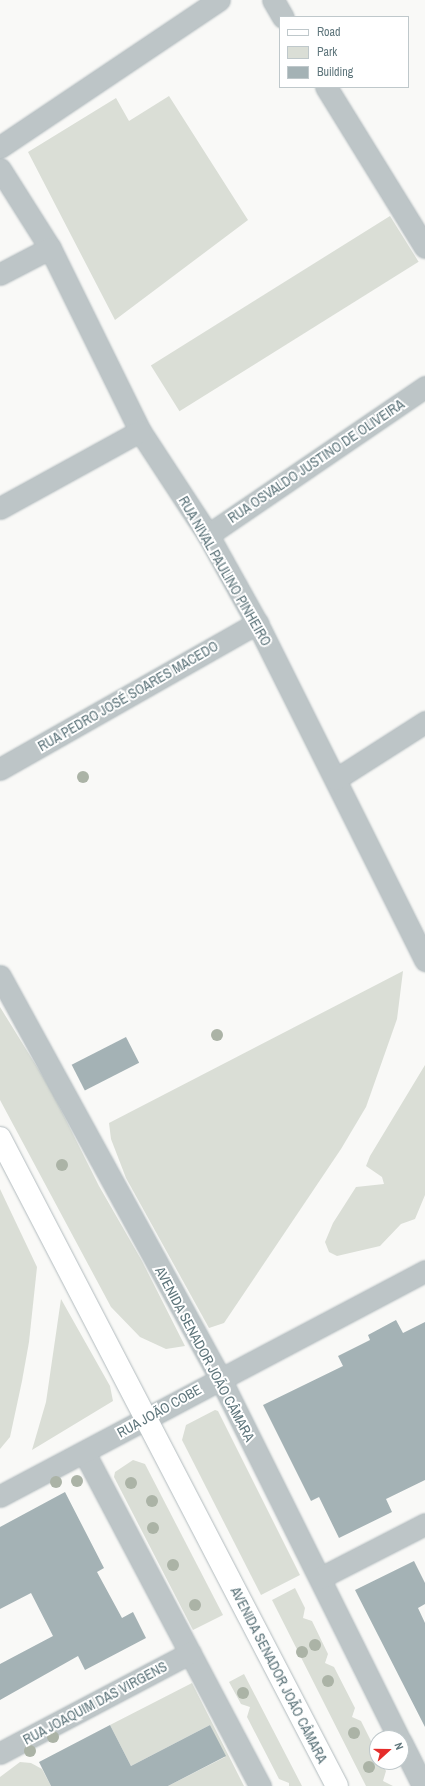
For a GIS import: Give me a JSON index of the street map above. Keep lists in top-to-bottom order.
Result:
{
  "streets": {
    "main road": ["AVENIDA SENADOR JOÃO CÂMARA"],
    "street": [
      "RUA OSVALDO JUSTINO DE OLIVEIRA",
      "RUA NIVAL PAULINO PINHEIRO",
      "RUA PEDRO JOSÉ SOARES MACEDO",
      "RUA JOÃO COBE",
      "RUA JOAQUIM DAS VIRGENS"
    ]
  },
  "crossings": [
    ["RUA OSVALDO JUSTINO DE OLIVEIRA", "RUA NIVAL PAULINO PINHEIRO"],
    ["RUA NIVAL PAULINO PINHEIRO", "RUA PEDRO JOSÉ SOARES MACEDO"],
    ["AVENIDA SENADOR JOÃO CÂMARA", "RUA JOÃO COBE"]
  ],
  "legend": ["Road", "Park", "Building"],
  "north": "right"
}
